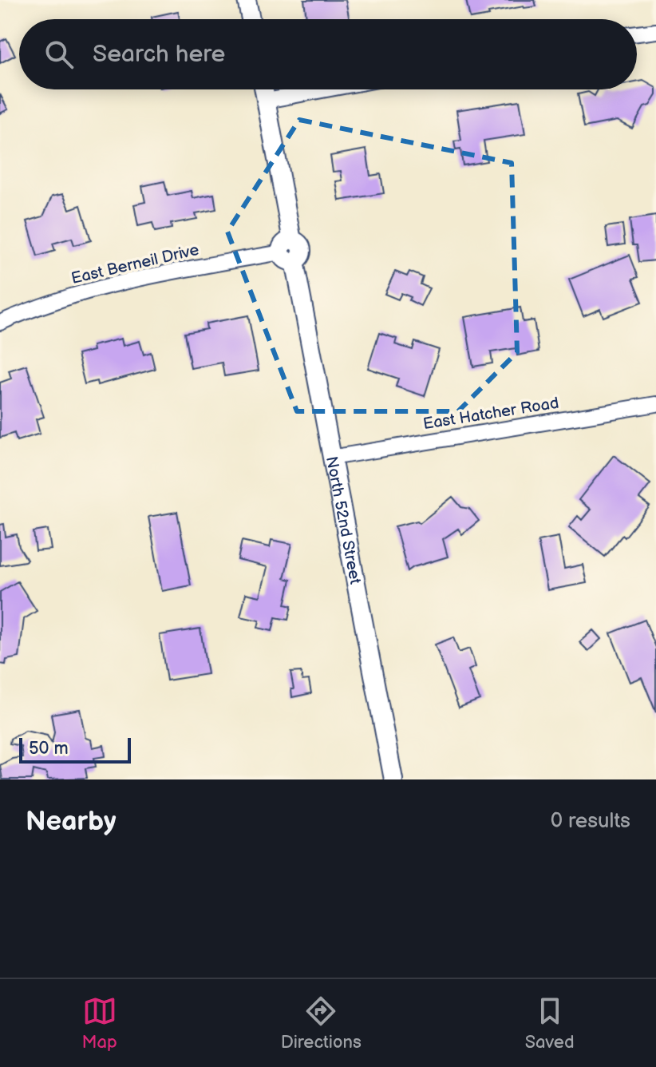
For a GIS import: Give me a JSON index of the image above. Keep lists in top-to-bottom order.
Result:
{
  "streets": {
    "street": ["East Berneil Drive", "East Hatcher Road", "North 52nd Street"]
  },
  "crossings": [
    ["East Berneil Drive", "North 52nd Street"],
    ["East Hatcher Road", "North 52nd Street"]
  ],
  "scale_bar": "50 m",
  "page": {
    "search": "Search here",
    "scale": "50 m",
    "heading": ["Nearby", "0 results"],
    "nav": ["Map", "Directions", "Saved"]
  }
}
